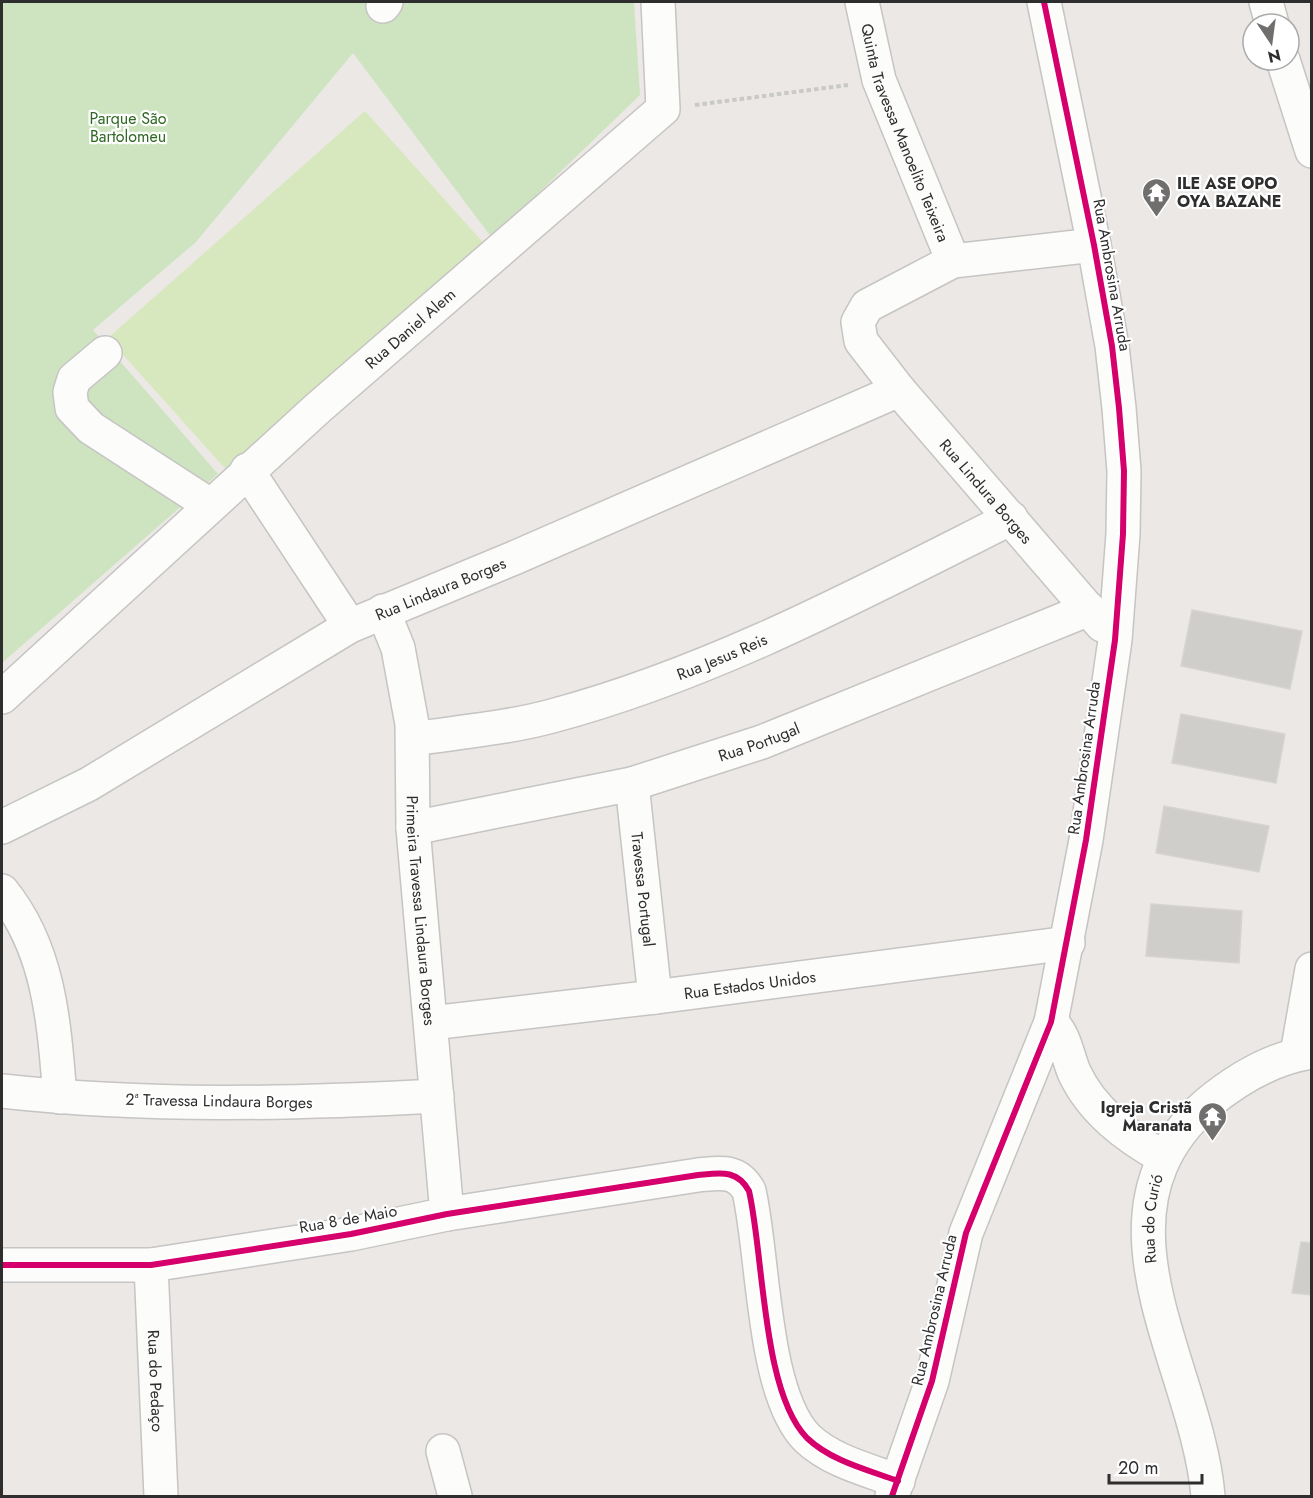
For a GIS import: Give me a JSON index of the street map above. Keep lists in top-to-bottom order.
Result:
{
  "streets": {
    "street": [
      "Quinta Travessa Manoelito Teixeira",
      "Rua Ambrosina Arruda",
      "Rua Daniel Alem",
      "Rua Lindura Borges",
      "Rua Lindaura Borges",
      "Rua Jesus Reis",
      "Rua Portugal",
      "Travessa Portugal",
      "Primeira Travessa Lindaura Borges",
      "Rua Estados Unidos",
      "2ª Travessa Lindaura Borges",
      "Rua do Curió",
      "Rua 8 de Maio",
      "Rua do Pedaço"
    ]
  },
  "crossings": [
    ["Quinta Travessa Manoelito Teixeira", "Rua Lindura Borges"],
    ["Rua Ambrosina Arruda", "Rua Lindura Borges"],
    ["Rua Ambrosina Arruda", "Rua Estados Unidos"],
    ["Rua Ambrosina Arruda", "Rua 8 de Maio"],
    ["Rua Lindura Borges", "Rua Lindaura Borges"],
    ["Rua Lindura Borges", "Rua Jesus Reis"],
    ["Rua Lindura Borges", "Rua Portugal"],
    ["Rua Lindaura Borges", "Primeira Travessa Lindaura Borges"],
    ["Rua Jesus Reis", "Primeira Travessa Lindaura Borges"],
    ["Rua Portugal", "Travessa Portugal"],
    ["Rua Portugal", "Primeira Travessa Lindaura Borges"],
    ["Travessa Portugal", "Rua Estados Unidos"],
    ["Primeira Travessa Lindaura Borges", "Rua Estados Unidos"],
    ["Primeira Travessa Lindaura Borges", "2ª Travessa Lindaura Borges"],
    ["Primeira Travessa Lindaura Borges", "Rua 8 de Maio"],
    ["Rua 8 de Maio", "Rua do Pedaço"]
  ],
  "parks": ["Parque São Bartolomeu"],
  "places": {
    "temple": ["ILE ASE OPO OYA BAZANE", "Igreja Cristã Maranata"]
  },
  "scale_bar": "20 m",
  "north": "bottom"
}
